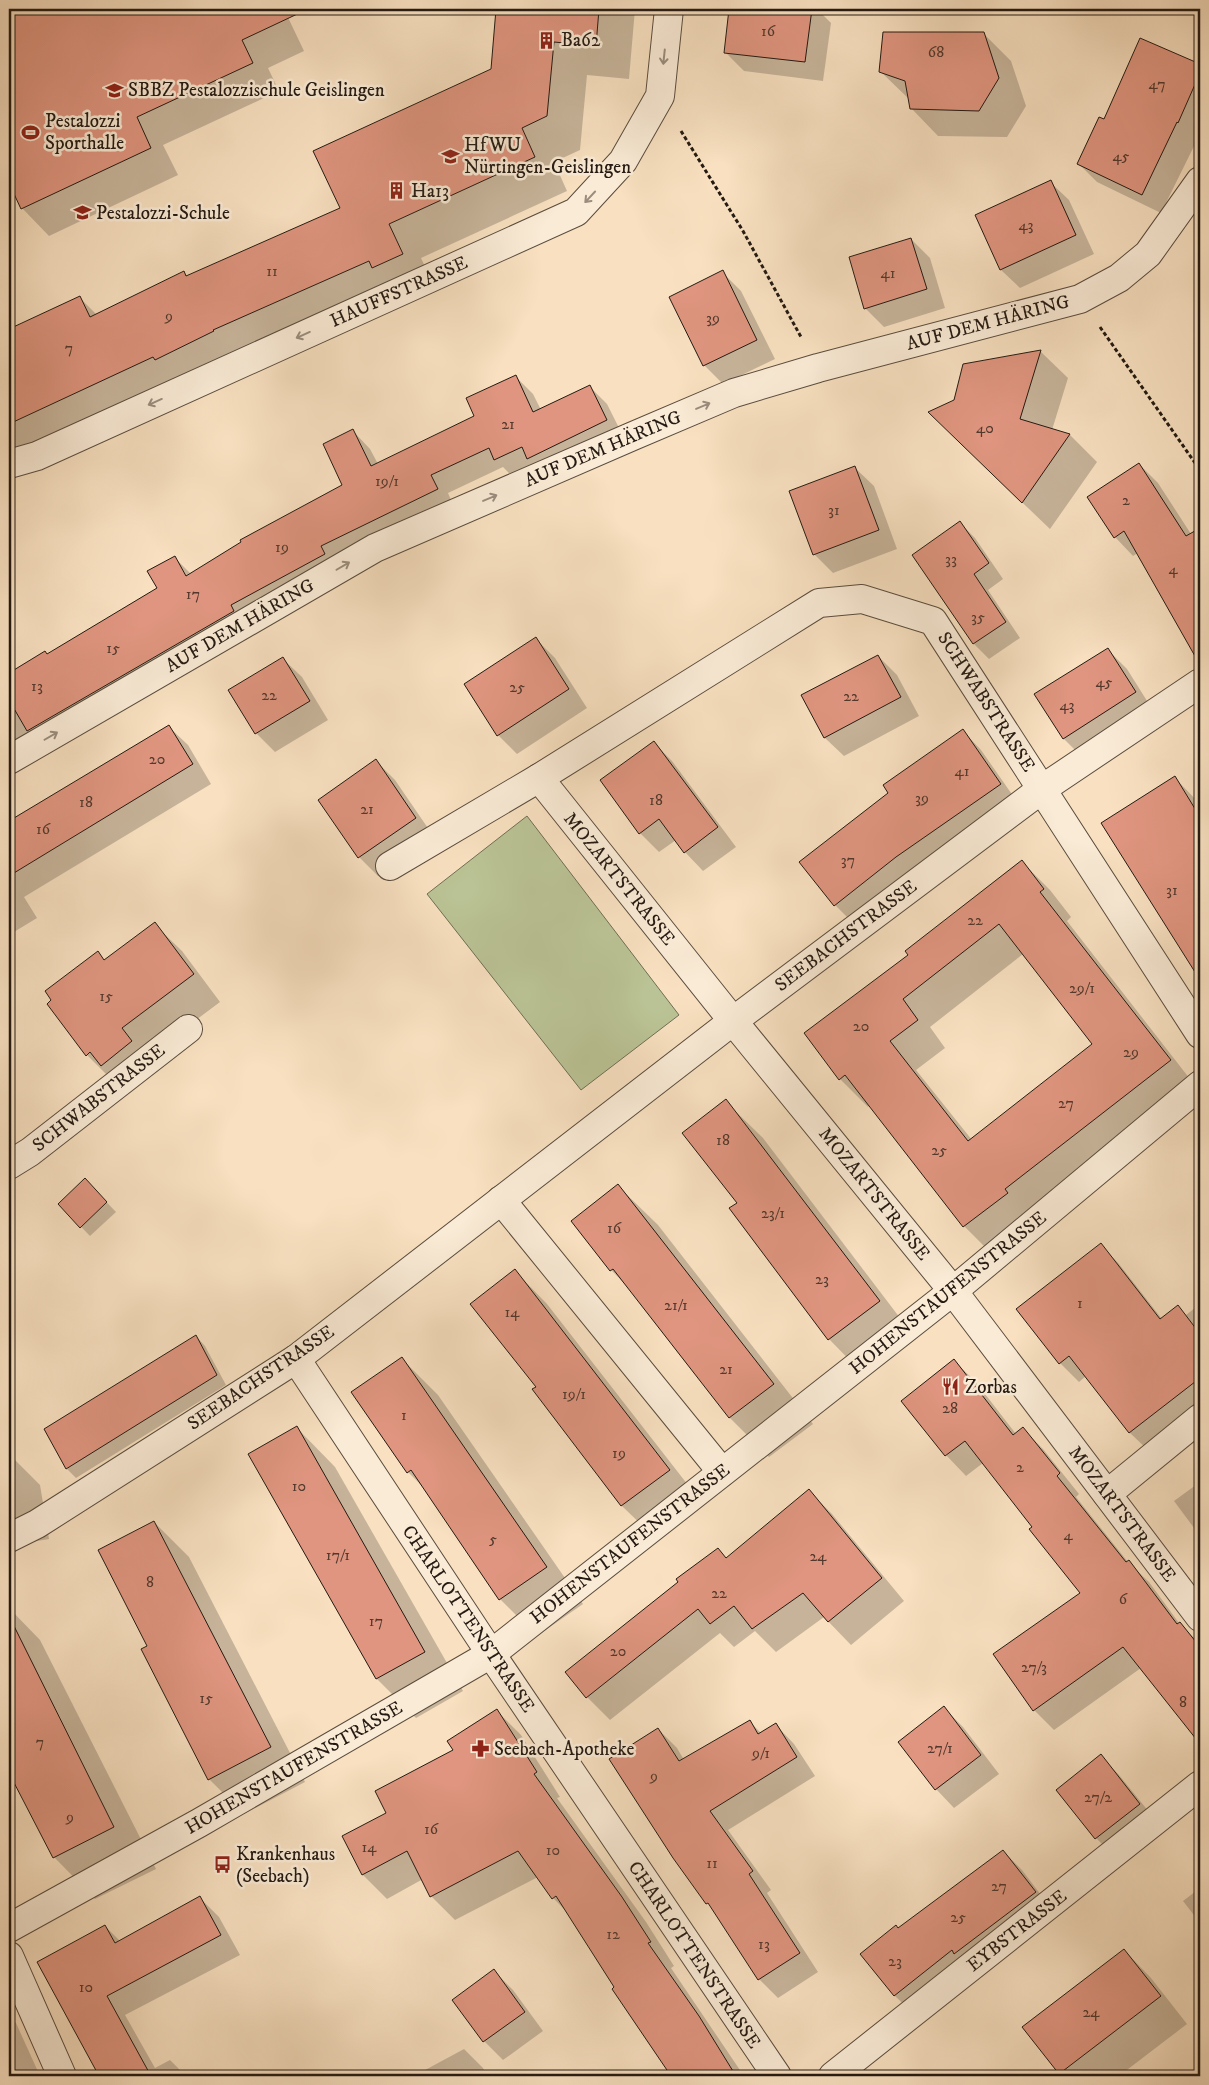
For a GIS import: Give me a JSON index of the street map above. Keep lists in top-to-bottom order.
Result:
{
  "streets": {
    "street": [
      "HAUFFSTRASSE",
      "AUF DEM HÄRING",
      "SCHWABSTRASSE",
      "MOZARTSTRASSE",
      "SEEBACHSTRASSE",
      "HOHENSTAUFENSTRASSE",
      "CHARLOTTENSTRASSE",
      "EYBSTRASSE"
    ]
  },
  "crossings": [
    ["SCHWABSTRASSE", "MOZARTSTRASSE"],
    ["SCHWABSTRASSE", "SEEBACHSTRASSE"],
    ["MOZARTSTRASSE", "SEEBACHSTRASSE"],
    ["MOZARTSTRASSE", "HOHENSTAUFENSTRASSE"],
    ["SEEBACHSTRASSE", "CHARLOTTENSTRASSE"],
    ["HOHENSTAUFENSTRASSE", "CHARLOTTENSTRASSE"]
  ],
  "one_way": ["HAUFFSTRASSE", "AUF DEM HÄRING"],
  "places": {
    "building": ["Ba62", "Ha13"],
    "school or university": ["SBBZ Pestalozzischule Geislingen", "HfWU Nürtingen-Geislingen", "Pestalozzi-Schule"],
    "sports": ["Pestalozzi Sporthalle"],
    "restaurant": ["Zorbas"],
    "pharmacy": ["Seebach-Apotheke"],
    "bus stop": ["Krankenhaus (Seebach)"]
  },
  "house_numbers": [
    "16",
    "68",
    "47",
    "45",
    "43",
    "11",
    "41",
    "9",
    "39",
    "7",
    "21",
    "40",
    "19/1",
    "2",
    "31",
    "19",
    "33",
    "4",
    "17",
    "35",
    "15",
    "45",
    "13",
    "25",
    "22",
    "22",
    "43",
    "20",
    "41",
    "39",
    "18",
    "18",
    "21",
    "16",
    "37",
    "31",
    "22",
    "29/1",
    "15",
    "20",
    "29",
    "27",
    "18",
    "25",
    "23/1",
    "16",
    "23",
    "1",
    "21/1",
    "14",
    "21",
    "19/1",
    "28",
    "1",
    "19",
    "2",
    "10",
    "4",
    "5",
    "17/1",
    "24",
    "8",
    "22",
    "6",
    "17",
    "20",
    "27/3",
    "15",
    "8",
    "7",
    "27/1",
    "9/1",
    "9",
    "27/2",
    "9",
    "16",
    "14",
    "10",
    "11",
    "27",
    "25",
    "12",
    "13",
    "23",
    "10",
    "24"
  ]
}
